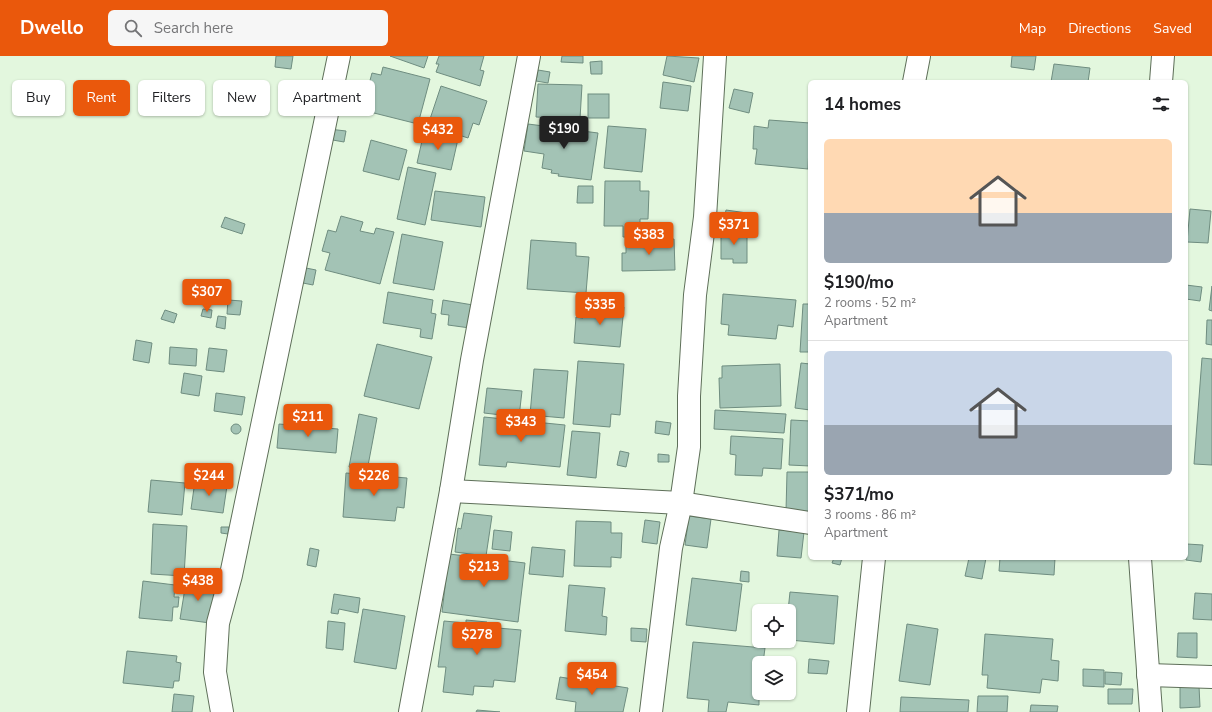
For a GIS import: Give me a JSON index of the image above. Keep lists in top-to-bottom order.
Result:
{
  "page": {
    "header": "Dwello",
    "search": "Search here",
    "nav": ["Map", "Directions", "Saved"],
    "chip": [
      "Buy",
      "Rent",
      "Filters",
      "New",
      "Apartment"
    ],
    "heading": "14 homes",
    "price": [
      "$190",
      "$432",
      "$371",
      "$383",
      "$307",
      "$335",
      "$211",
      "$343",
      "$244",
      "$226",
      "$213",
      "$438",
      "$278",
      "$454"
    ],
    "list": [
      {
        "name": "$190/mo",
        "note": "2 rooms · 52 m² · Apartment"
      },
      {
        "name": "$371/mo",
        "note": "3 rooms · 86 m² · Apartment"
      }
    ]
  }
}
